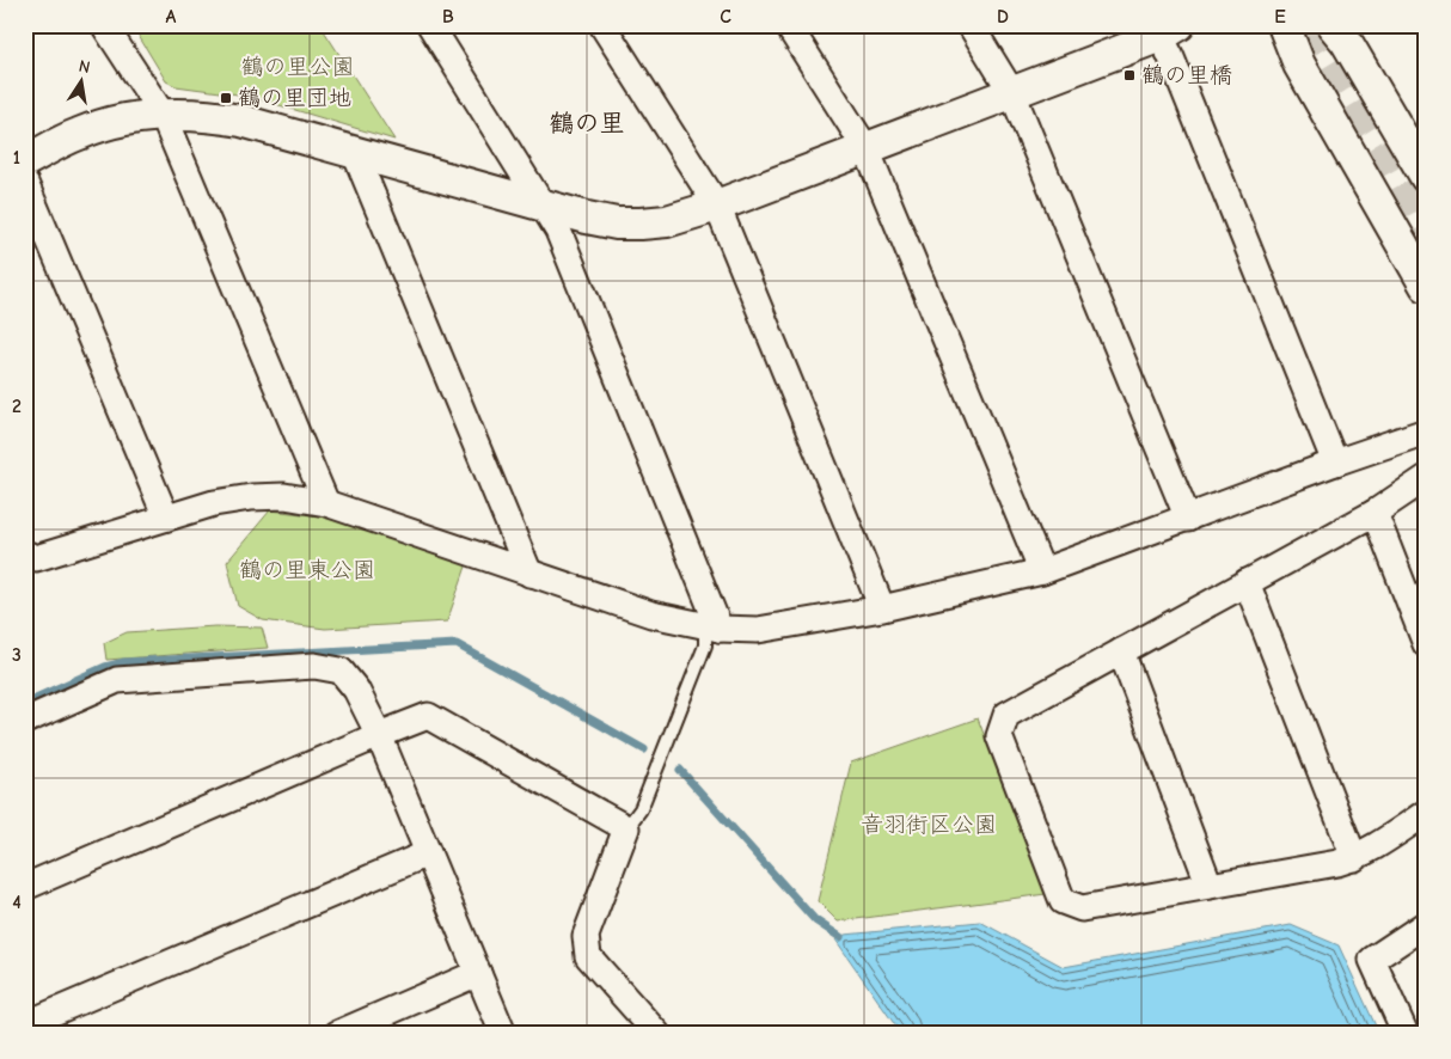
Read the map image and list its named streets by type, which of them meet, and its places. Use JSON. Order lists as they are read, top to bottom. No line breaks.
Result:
{"districts":["鶴の里"],"parks":["鶴の里公園","鶴の里東公園","音羽街区公園"],"places":{"transit":["鶴の里橋","鶴の里団地"]},"north":"top","grid":{"columns":["A","B","C","D","E"],"rows":["1","2","3","4"]}}
